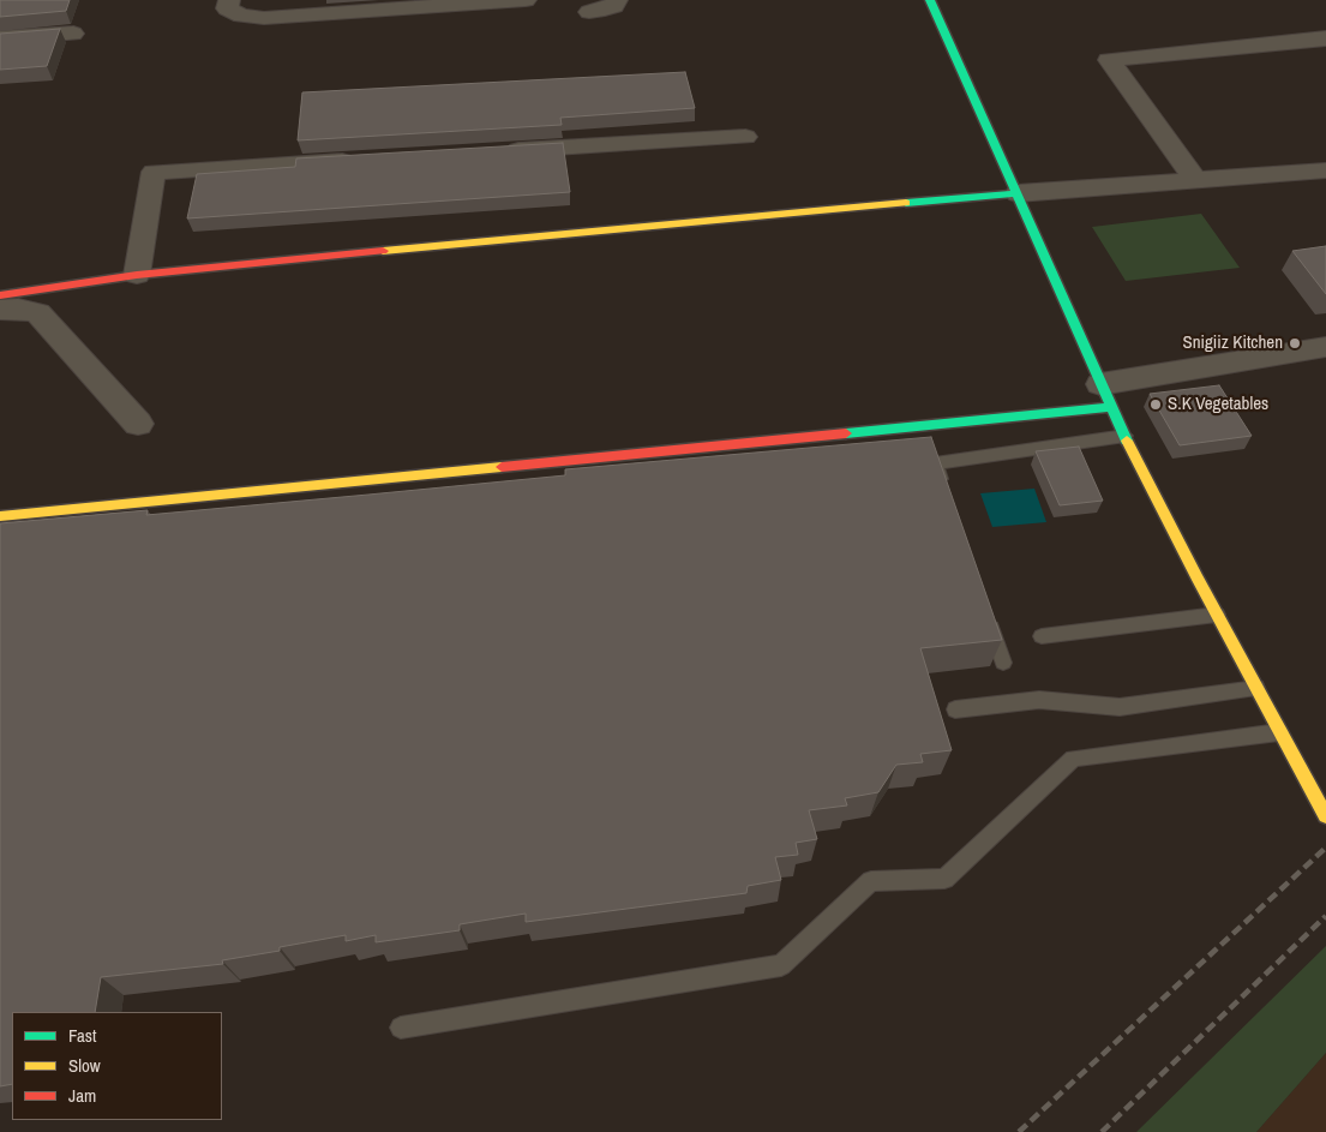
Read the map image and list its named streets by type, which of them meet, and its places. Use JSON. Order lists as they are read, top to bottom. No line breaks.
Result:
{"places":["Snigiiz Kitchen","S.K Vegetables"],"legend":["Fast","Slow","Jam"]}
